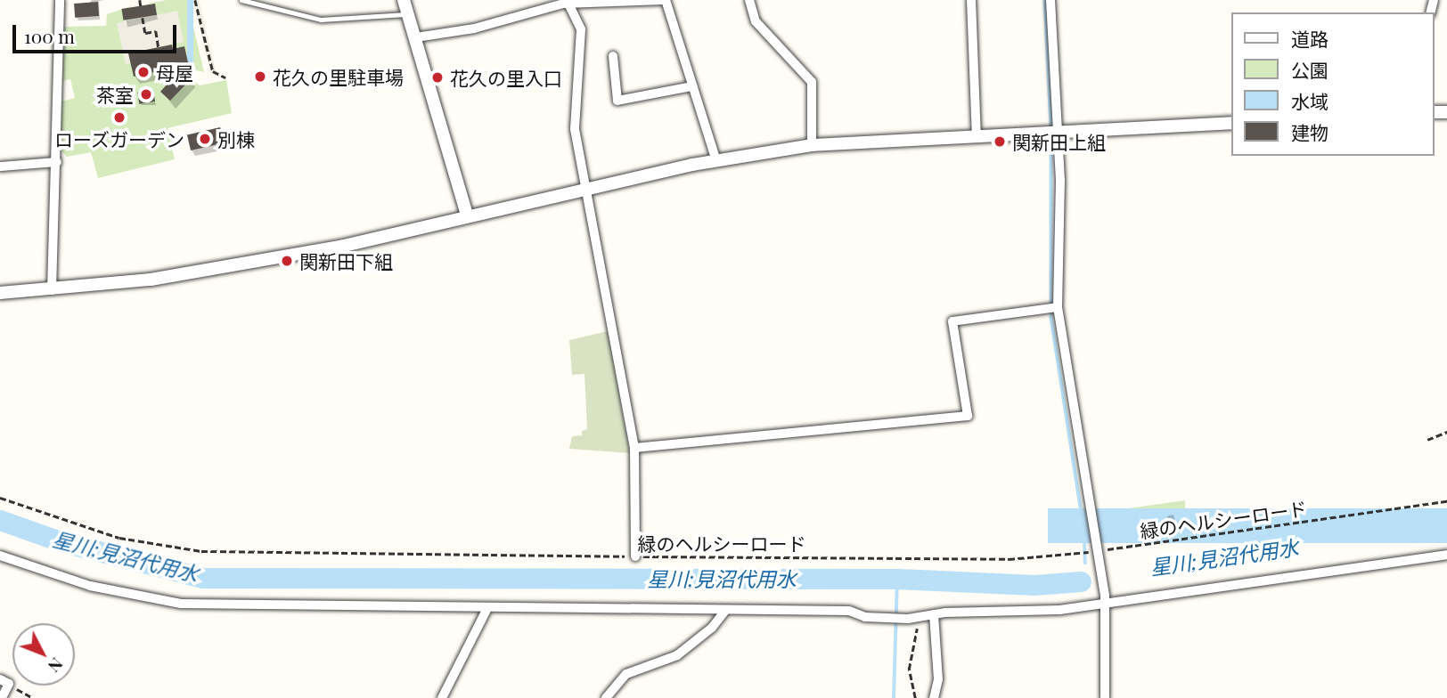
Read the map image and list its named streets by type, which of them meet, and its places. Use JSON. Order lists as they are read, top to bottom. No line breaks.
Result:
{"streets":{"path":["緑のヘルシーロード"]},"water":["星川;見沼代用水"],"places":["母屋","花久の里駐車場","花久の里入口","茶室","ローズガーデン","別棟","関新田上組","関新田下組"],"legend":["道路","公園","水域","建物"],"scale_bar":"100 m","north":"bottom right"}
